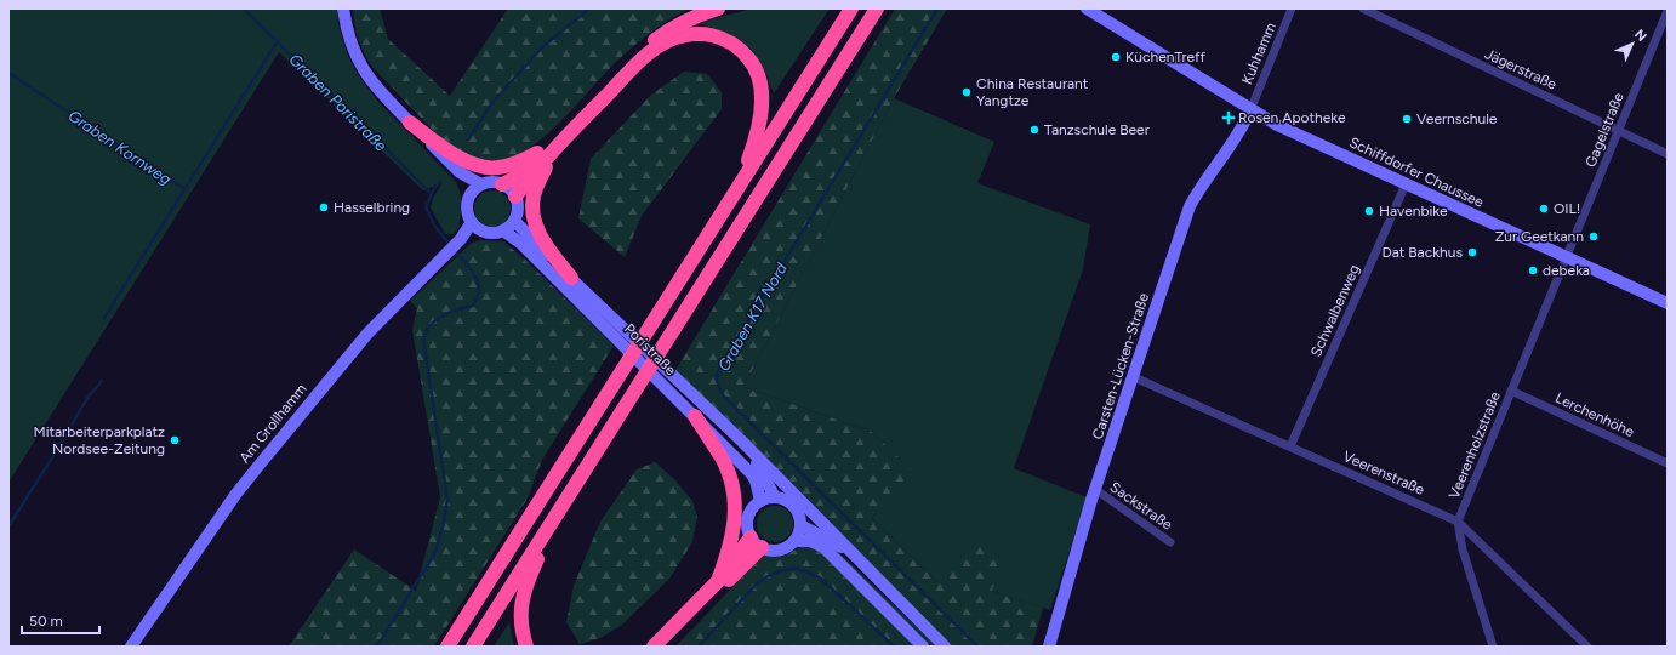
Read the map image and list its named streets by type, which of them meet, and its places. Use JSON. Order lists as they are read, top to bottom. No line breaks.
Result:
{"streets":{"main road":["Schiffdorfer Chaussee","Poristraße","Carsten-Lücken-Straße","Am Grollhamm"],"street":["Kuhhamm","Jägerstraße","Gagelstraße","Schwalbenweg","Lerchenhöhe","Veerenholzstraße","Veerenstraße","Sackstraße"]},"crossings":[["Kuhhamm","Schiffdorfer Chaussee"],["Kuhhamm","Carsten-Lücken-Straße"],["Jägerstraße","Gagelstraße"],["Gagelstraße","Schiffdorfer Chaussee"],["Gagelstraße","Veerenholzstraße"],["Schiffdorfer Chaussee","Schwalbenweg"],["Schiffdorfer Chaussee","Carsten-Lücken-Straße"],["Schiffdorfer Chaussee","Veerenholzstraße"],["Schwalbenweg","Veerenstraße"],["Poristraße","Am Grollhamm"],["Carsten-Lücken-Straße","Veerenstraße"],["Carsten-Lücken-Straße","Sackstraße"],["Lerchenhöhe","Veerenholzstraße"],["Veerenholzstraße","Veerenstraße"]],"water":["Graben Poristraße","Graben Kornweg","Graben K17 Nord"],"places":{"other":["KüchenTreff","China Restaurant Yangtze","Veernschule","Tanzschule Beer","Hasselbring","OIL!","Havenbike","Zur Geetkann","Dat Backhus","debeka","Mitarbeiterparkplatz Nordsee-Zeitung"],"health":["Rosen Apotheke"]},"scale_bar":"50 m","north":"top right"}
